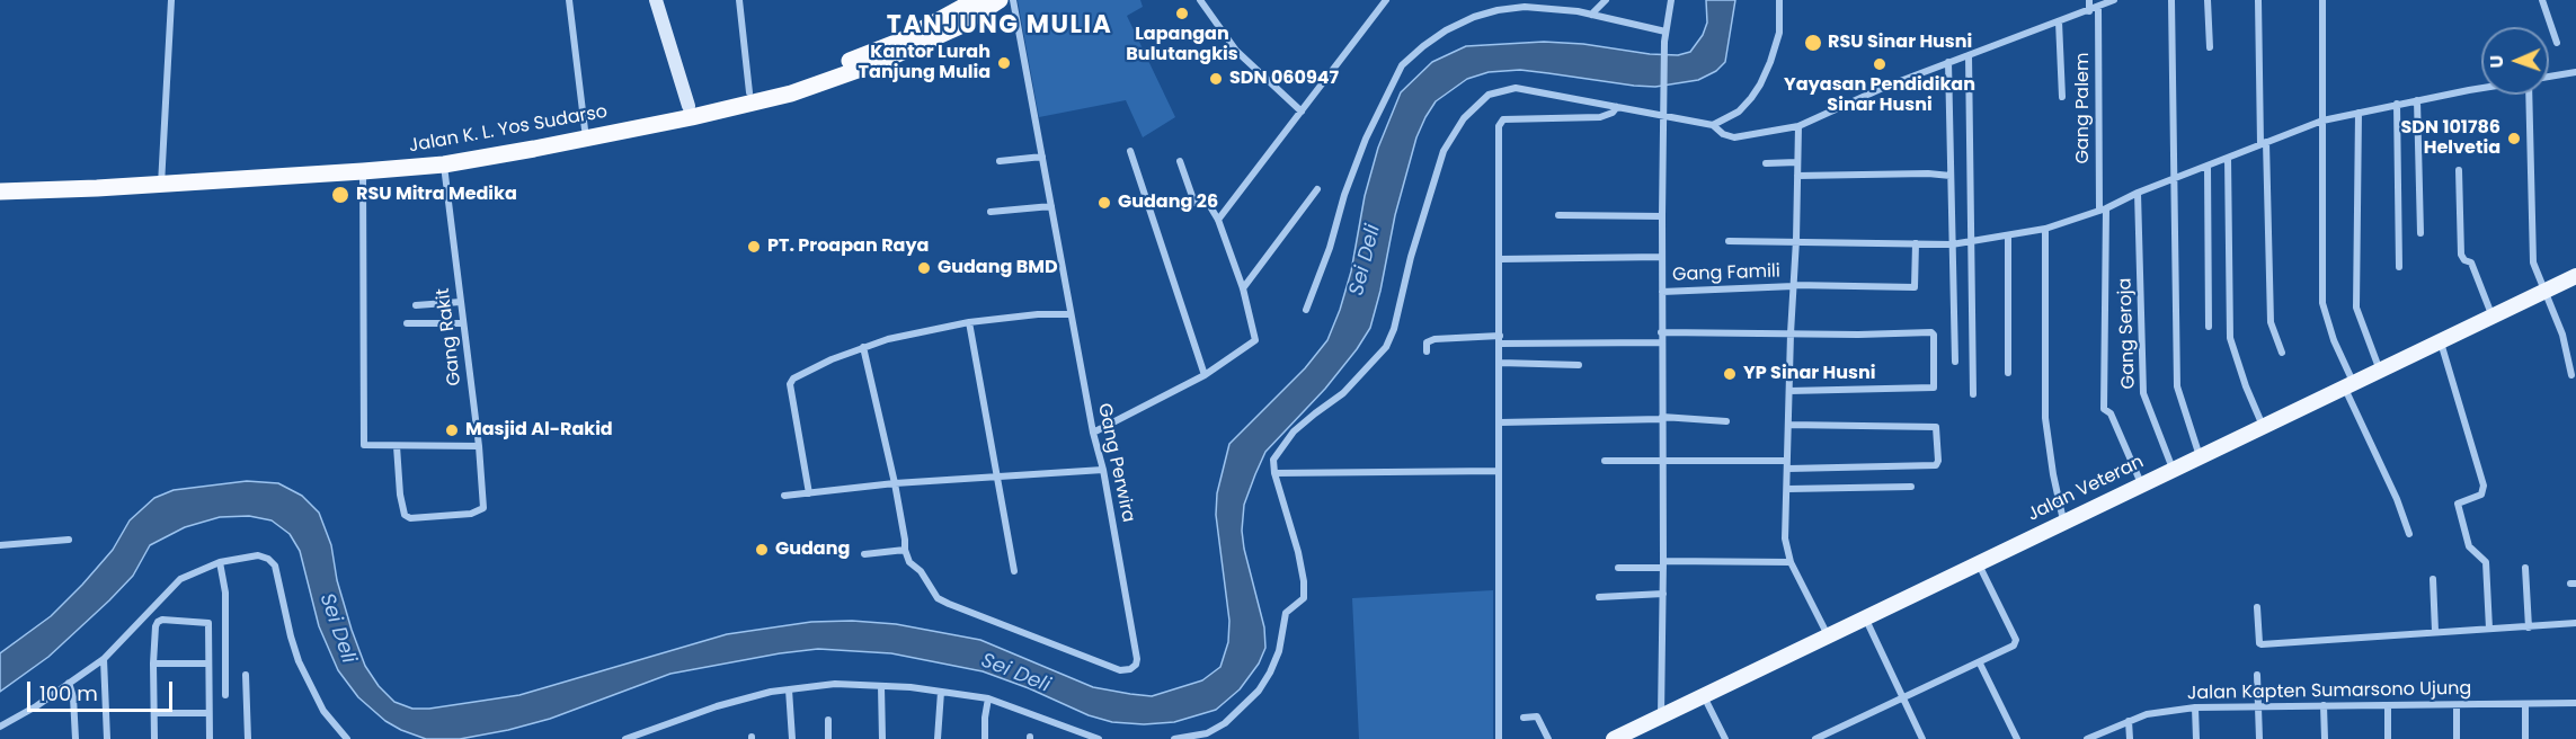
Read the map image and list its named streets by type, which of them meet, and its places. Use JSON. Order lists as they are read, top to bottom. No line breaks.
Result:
{"streets":{"highway":["Jalan K. L. Yos Sudarso"],"main road":["Jalan Veteran"],"street":["Gang Palem","Gang Famili","Gang Seroja","Gang Rakit","Gang Perwira","Jalan Kapten Sumarsono Ujung"]},"crossings":[["Gang Palem","Jalan Veteran"],["Jalan K. L. Yos Sudarso","Gang Rakit"],["Gang Seroja","Jalan Veteran"]],"districts":["TANJUNG MULIA"],"water":["Sei Deli"],"places":["Lapangan Bulutangkis","RSU Sinar Husni","Kantor Lurah Tanjung Mulia","Yayasan Pendidikan Sinar Husni","SDN 060947","SDN 101786 Helvetia","RSU Mitra Medika","Gudang 26","PT. Proapan Raya","Gudang BMD","YP Sinar Husni","Masjid Al-Rakid","Gudang"],"scale_bar":"100 m","north":"left"}
